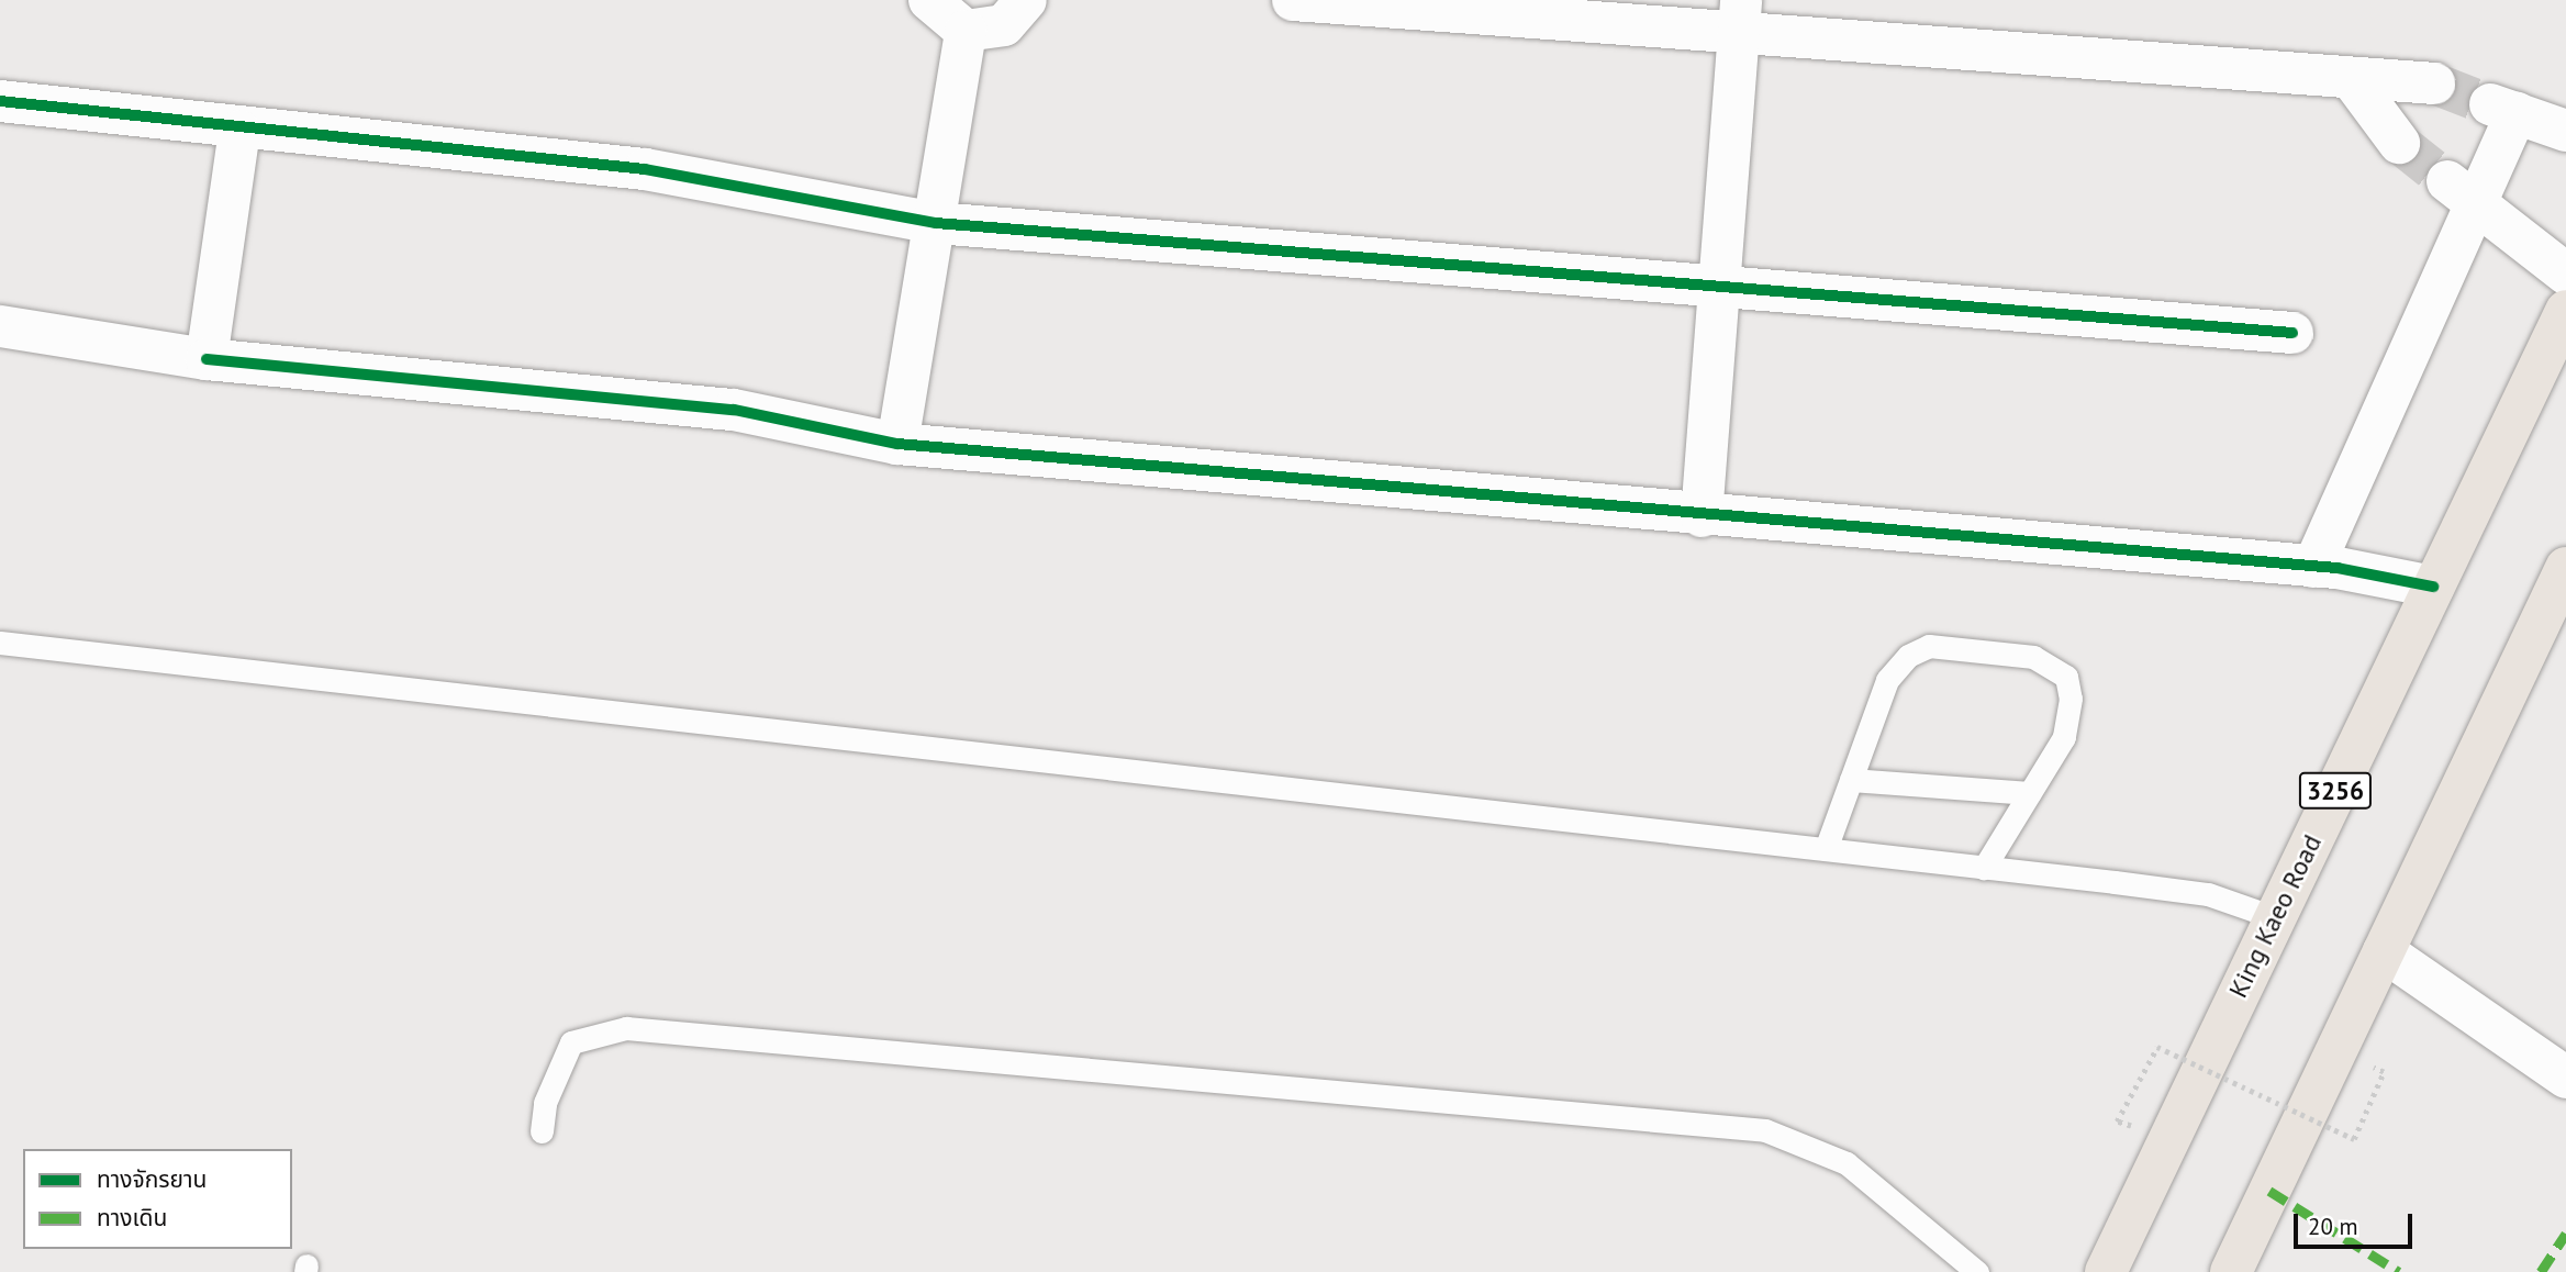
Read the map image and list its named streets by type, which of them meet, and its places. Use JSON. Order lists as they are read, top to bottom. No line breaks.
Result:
{"streets":{"main road":["3256","King Kaeo Road"]},"legend":["ทางจักรยาน","ทางเดิน"],"scale_bar":"20 m"}
